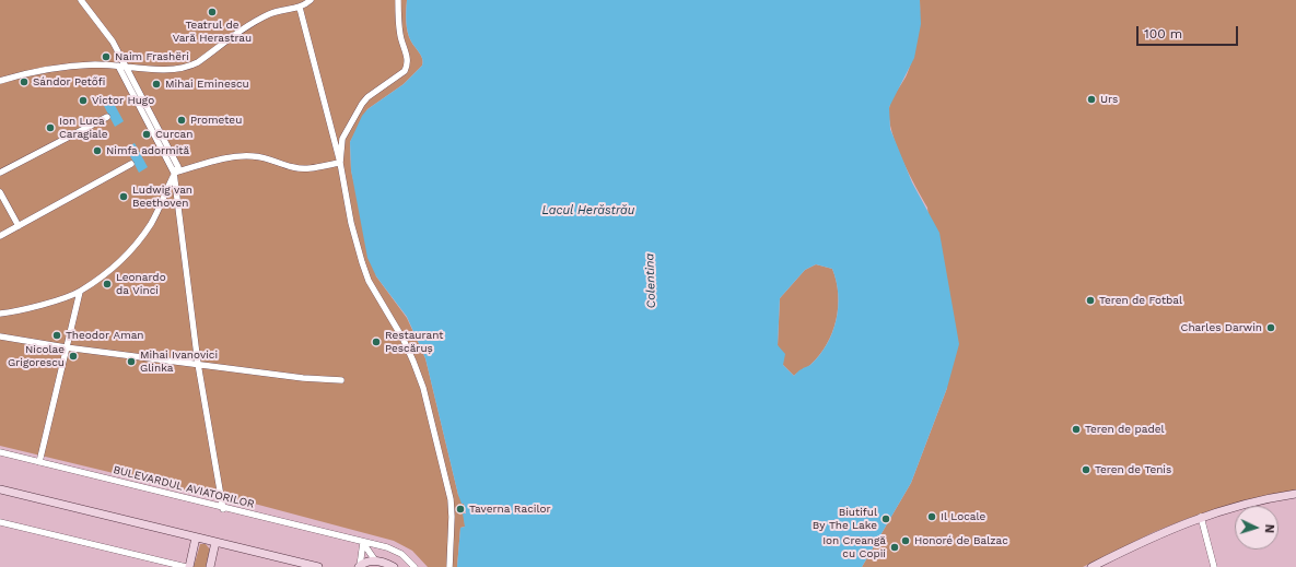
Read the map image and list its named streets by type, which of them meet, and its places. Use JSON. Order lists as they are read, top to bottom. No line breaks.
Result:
{"streets":{"street":["BULEVARDUL AVIATORILOR"]},"water":["Lacul Herăstrău","Colentina"],"places":["Teatrul de Vară Herastrau","Naim Frashëri","Sándor Petőfi","Mihai Eminescu","Urs","Victor Hugo","Prometeu","Ion Luca Caragiale","Curcan","Nimfa adormită","Ludwig van Beethoven","Leonardo da Vinci","Teren de Fotbal","Charles Darwin","Theodor Aman","Restaurant Pescăruș","Nicolae Grigorescu","Mihai Ivanovici Glinka","Teren de padel","Teren de Tenis","Taverna Racilor","Il Locale","Biutiful By The Lake","Honoré de Balzac","Ion Creangă cu Copii"],"scale_bar":"100 m","north":"right"}
